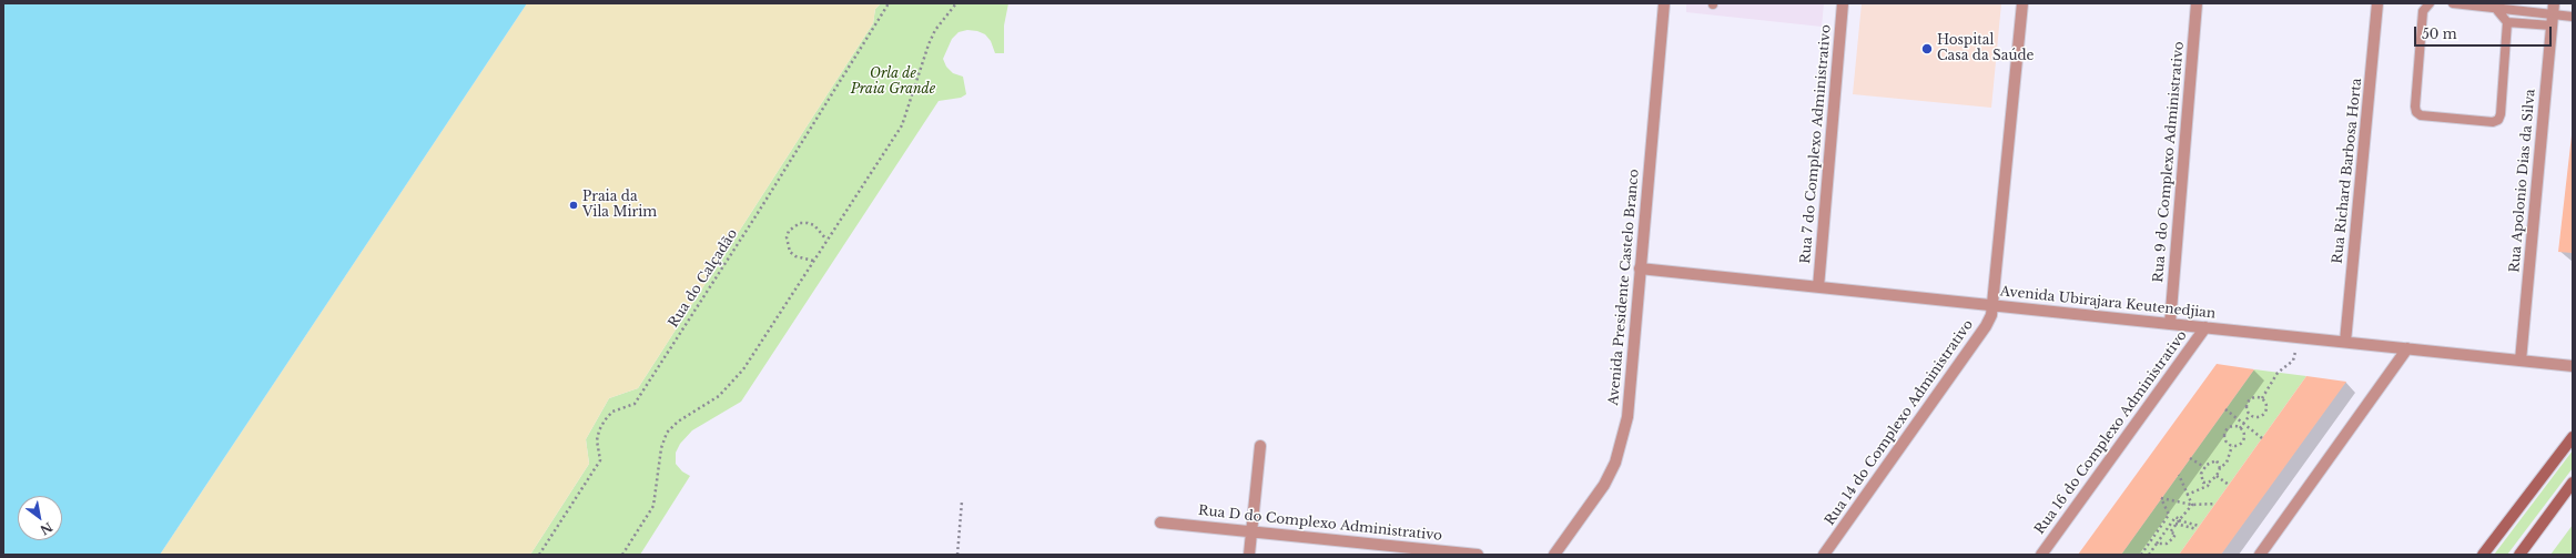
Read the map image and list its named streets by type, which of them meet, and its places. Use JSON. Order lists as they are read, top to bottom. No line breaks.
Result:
{"streets":{"street":["Rua 7 do Complexo Administrativo","Rua 9 do Complexo Administrativo","Rua Richard Barbosa Horta","Rua Apolonio Dias da Silva","Avenida Presidente Castelo Branco","Avenida Ubirajara Keutenedjian","Rua 14 do Complexo Administrativo","Rua 16 do Complexo Administrativo","Rua D do Complexo Administrativo"],"path":["Rua do Calçadão"]},"crossings":[["Rua 7 do Complexo Administrativo","Avenida Ubirajara Keutenedjian"],["Rua 9 do Complexo Administrativo","Avenida Ubirajara Keutenedjian"],["Rua Richard Barbosa Horta","Avenida Ubirajara Keutenedjian"],["Rua Apolonio Dias da Silva","Avenida Ubirajara Keutenedjian"],["Avenida Presidente Castelo Branco","Avenida Ubirajara Keutenedjian"],["Avenida Ubirajara Keutenedjian","Rua 14 do Complexo Administrativo"],["Avenida Ubirajara Keutenedjian","Rua 16 do Complexo Administrativo"]],"parks":["Orla de Praia Grande"],"places":["Hospital Casa da Saúde","Praia da Vila Mirim"],"scale_bar":"50 m","north":"bottom right"}
